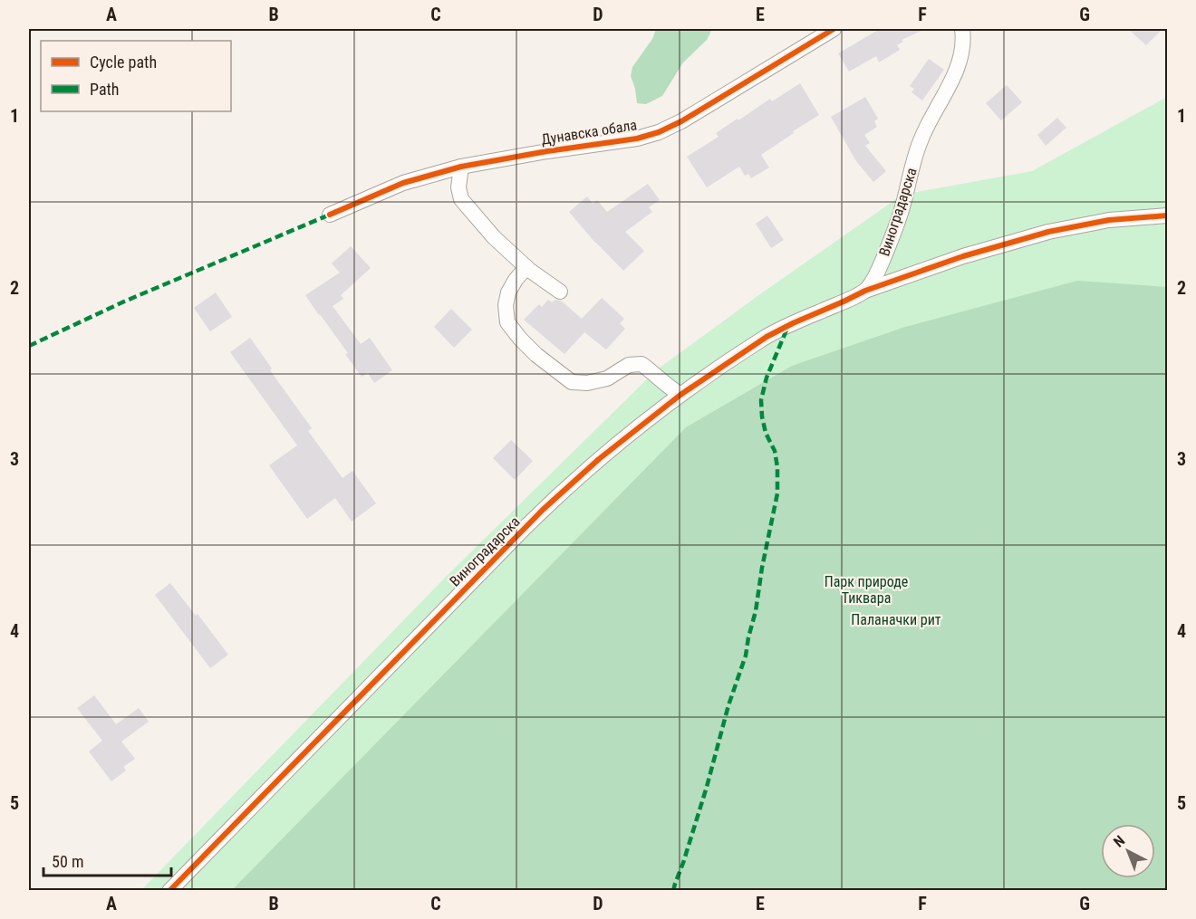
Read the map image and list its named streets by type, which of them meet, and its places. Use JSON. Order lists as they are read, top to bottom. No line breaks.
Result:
{"streets":{"street":["Дунавска обала","Виноградарска"]},"parks":["Парк природе Тиквара","Паланачки рит"],"legend":["Cycle path","Path"],"scale_bar":"50 m","north":"top left","grid":{"columns":["A","B","C","D","E","F","G"],"rows":["1","2","3","4","5"]}}
